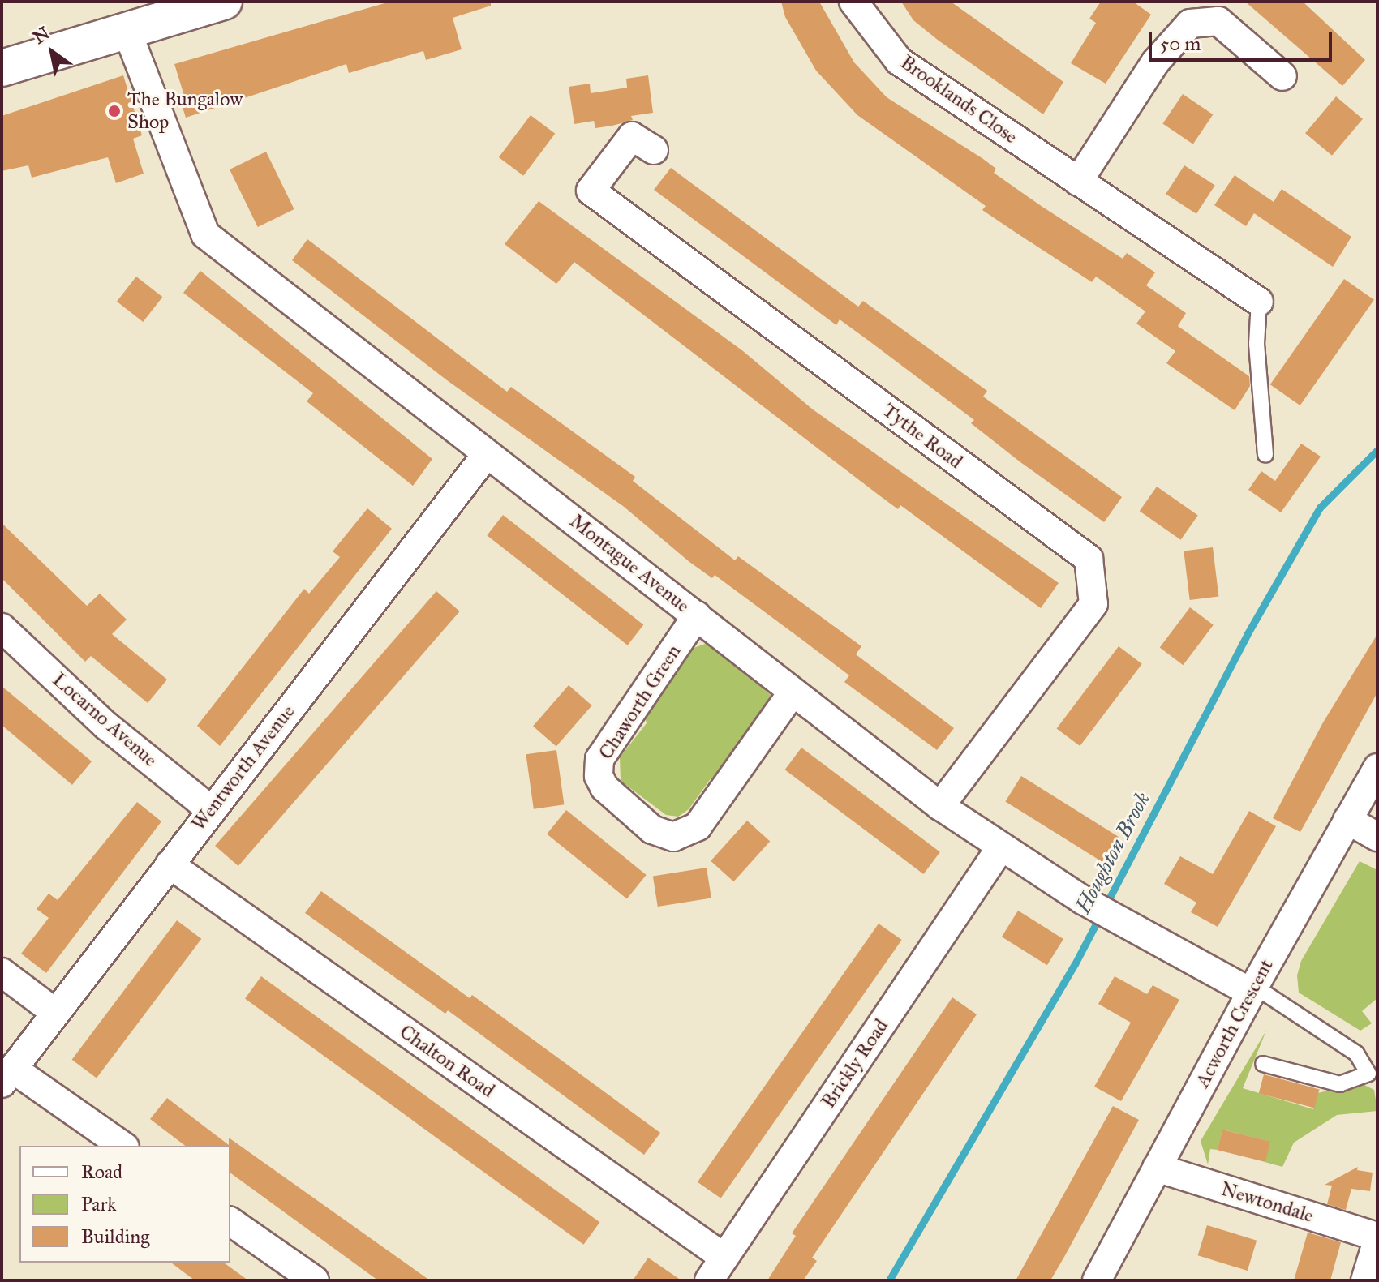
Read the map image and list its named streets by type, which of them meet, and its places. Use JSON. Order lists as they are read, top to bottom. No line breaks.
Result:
{"streets":{"street":["Brooklands Close","Tythe Road","Montague Avenue","Chaworth Green","Locarno Avenue","Wentworth Avenue","Acworth Crescent","Chalton Road","Brickly Road","Newtondale"]},"crossings":[["Tythe Road","Montague Avenue"],["Montague Avenue","Chaworth Green"],["Montague Avenue","Wentworth Avenue"],["Montague Avenue","Acworth Crescent"],["Montague Avenue","Brickly Road"],["Locarno Avenue","Wentworth Avenue"],["Wentworth Avenue","Chalton Road"],["Acworth Crescent","Newtondale"],["Chalton Road","Brickly Road"]],"water":["Houghton Brook"],"places":["The Bungalow Shop"],"legend":["Road","Park","Building"],"scale_bar":"50 m","north":"top left"}
